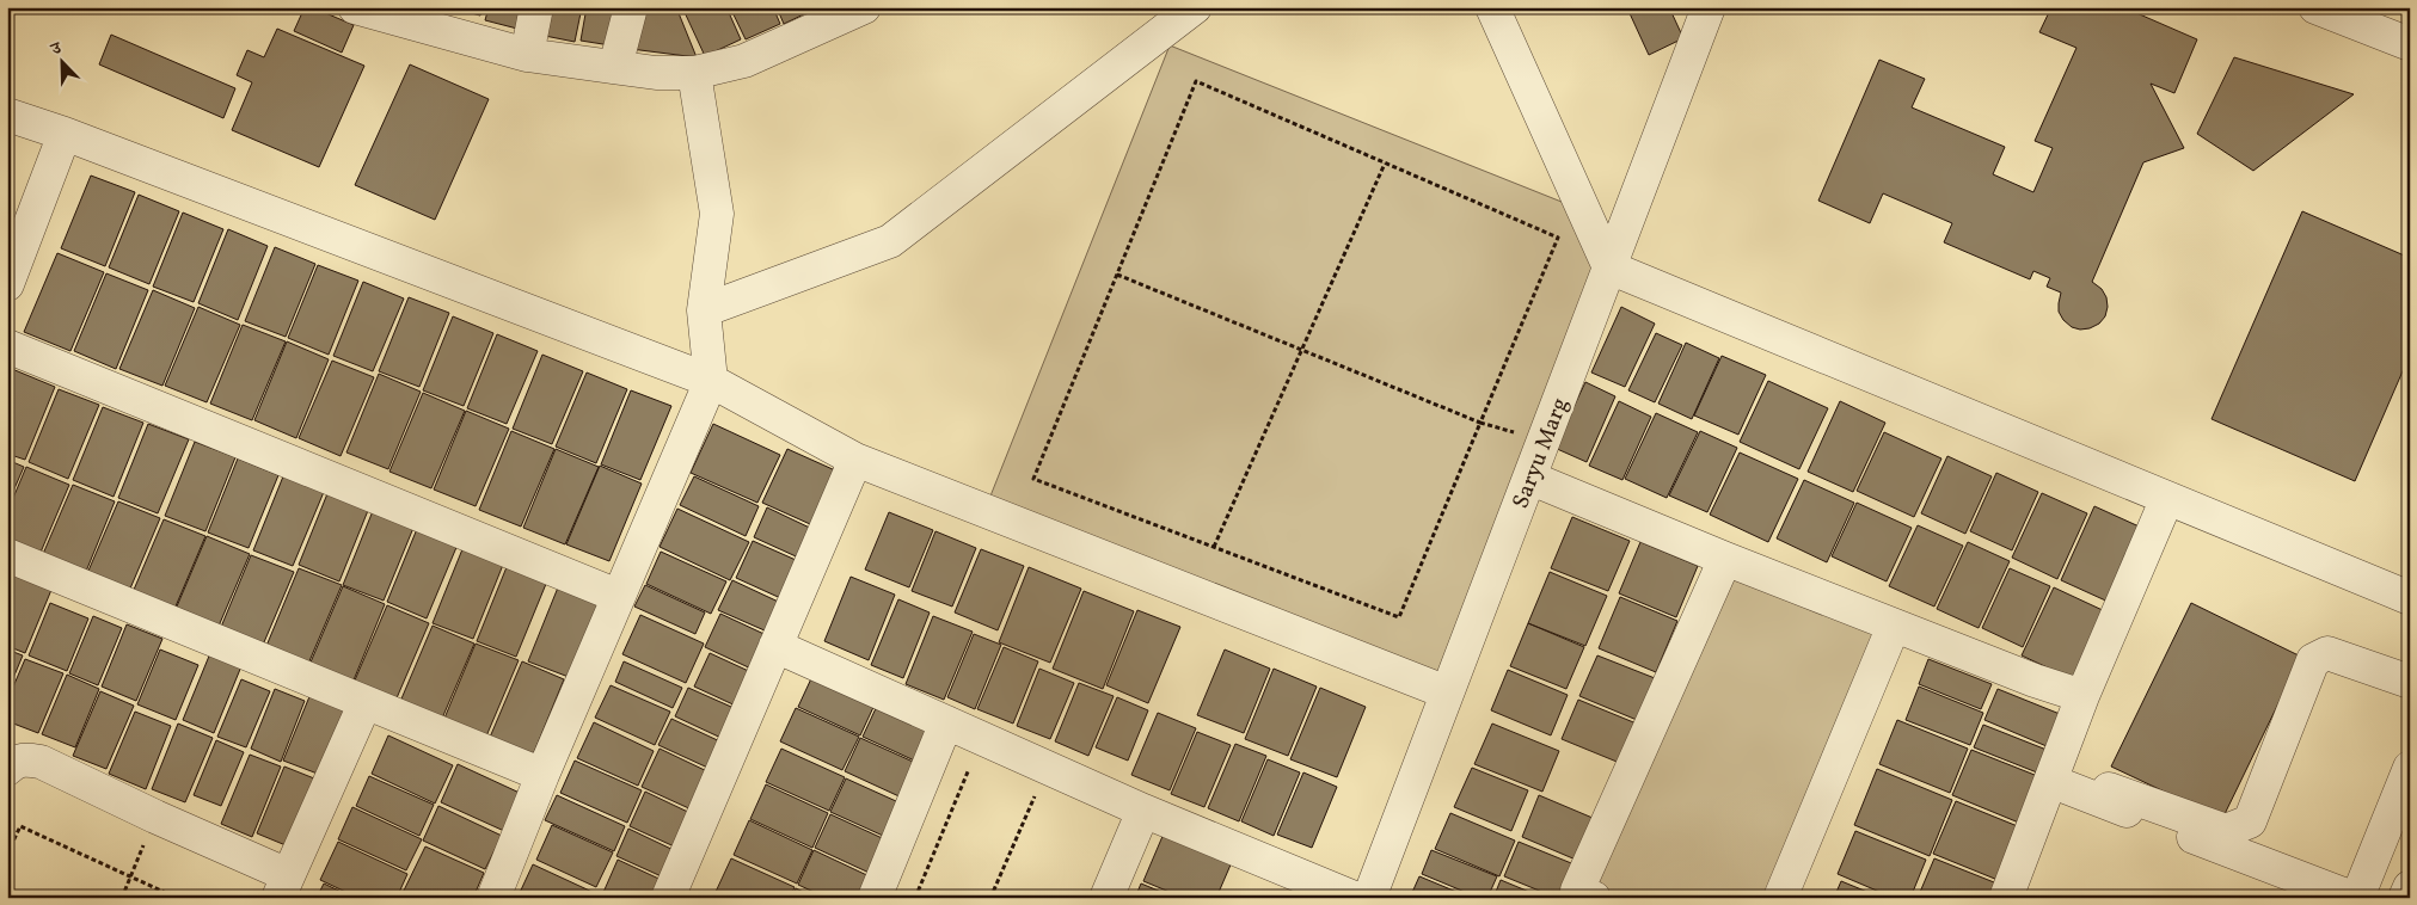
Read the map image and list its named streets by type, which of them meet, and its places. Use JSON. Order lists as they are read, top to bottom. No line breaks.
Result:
{"streets":{"street":["Saryu Marg"]},"north":"top left"}
